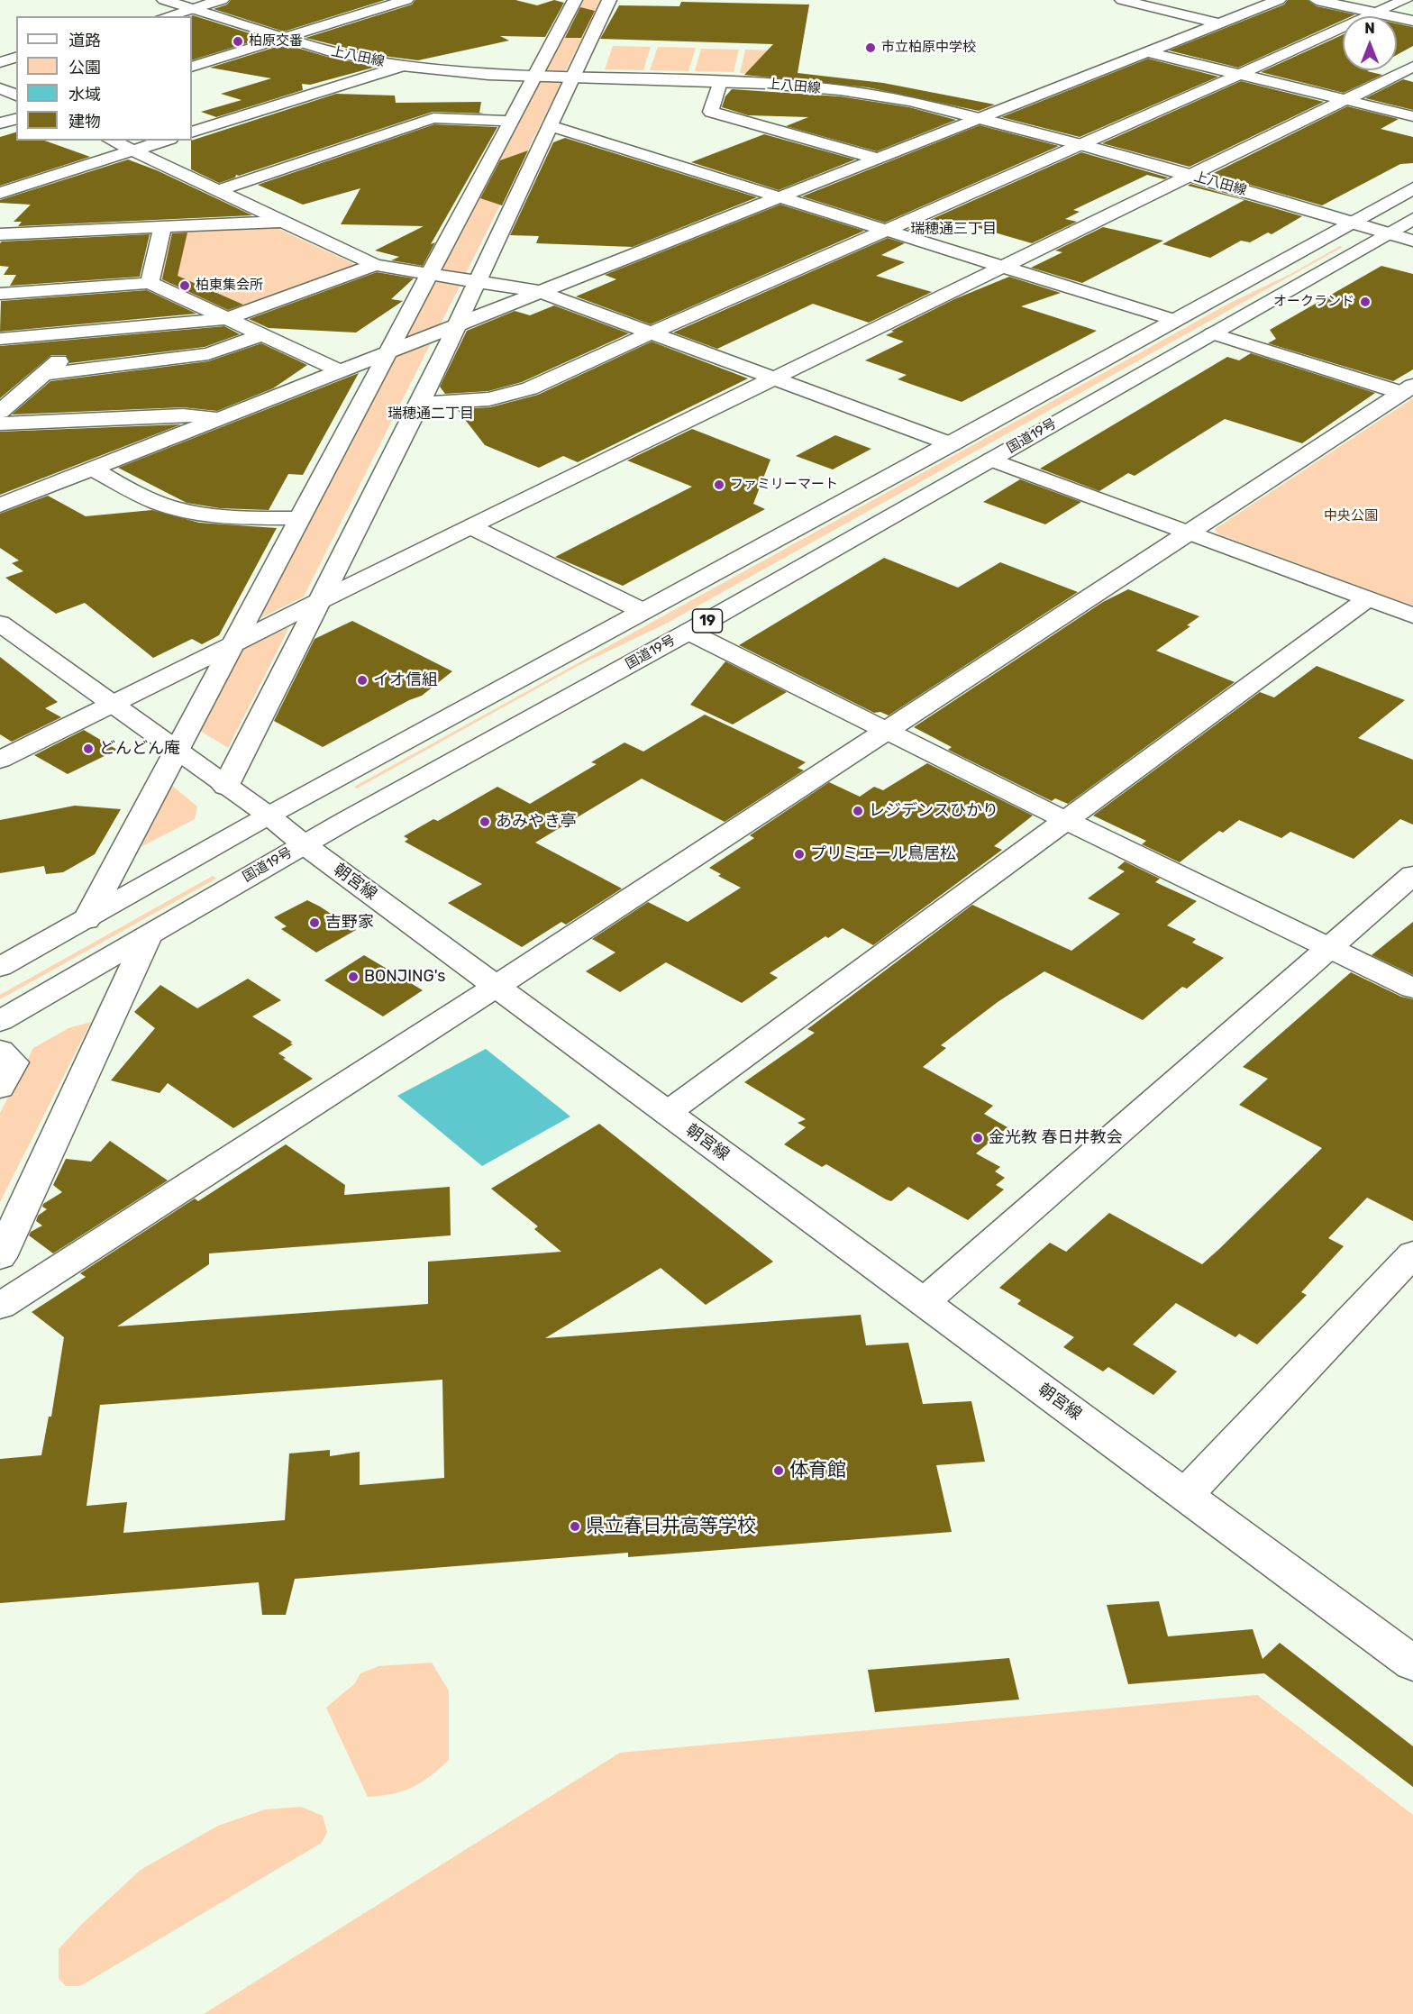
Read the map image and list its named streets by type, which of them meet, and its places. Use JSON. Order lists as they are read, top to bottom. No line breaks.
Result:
{"streets":{"main road":["上八田線","国道19号","19","朝宮線"]},"crossings":[["上八田線","国道19号"],["国道19号","朝宮線"]],"districts":["瑞穂通三丁目","瑞穂通二丁目"],"parks":["中央公園"],"places":["柏原交番","市立柏原中学校","柏東集会所","オークランド","ファミリーマート","イオ信組","どんどん庵","レジデンスひかり","あみやき亭","プリミエール鳥居松","吉野家","BONJING's","金光教 春日井教会","体育館","県立春日井高等学校"],"legend":["道路","公園","水域","建物"],"north":"top"}
